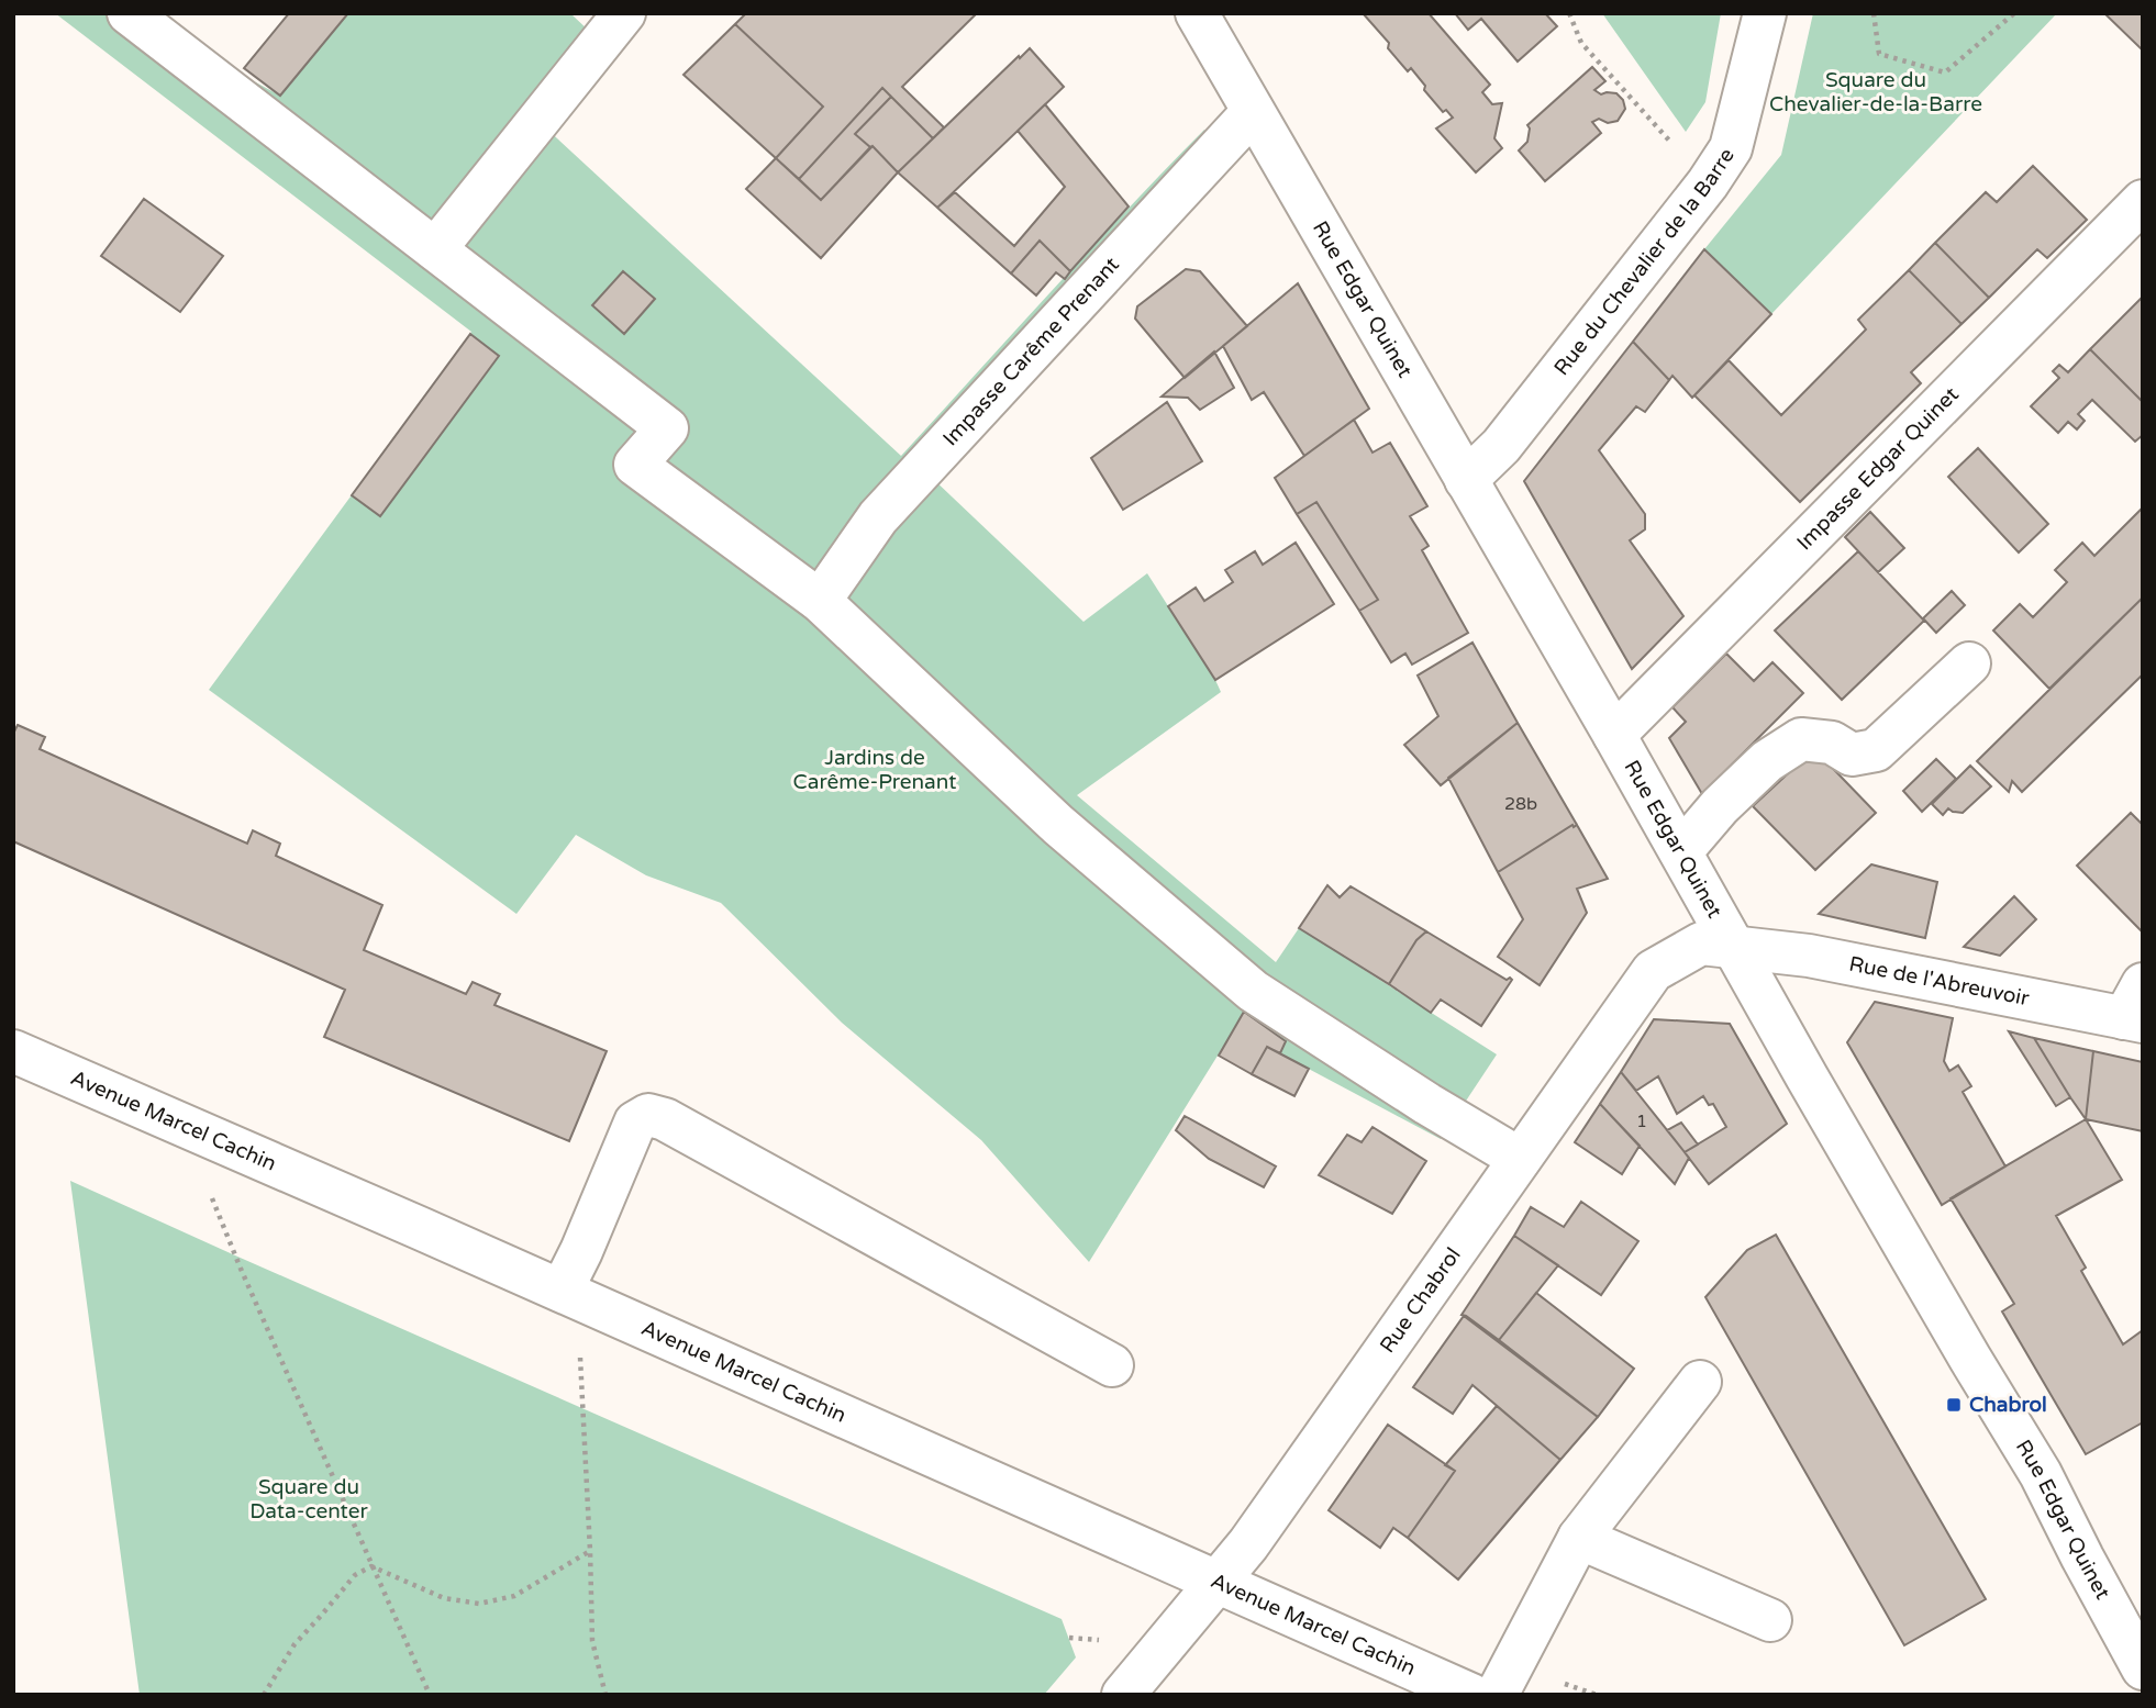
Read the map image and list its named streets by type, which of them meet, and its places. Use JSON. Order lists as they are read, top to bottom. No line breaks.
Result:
{"streets":{"street":["Rue du Chevalier de la Barre","Rue Edgar Quinet","Impasse Carême Prenant","Impasse Edgar Quinet","Rue de l'Abreuvoir","Avenue Marcel Cachin","Rue Chabrol"]},"crossings":[["Rue du Chevalier de la Barre","Rue Edgar Quinet"],["Rue Edgar Quinet","Impasse Carême Prenant"],["Rue Edgar Quinet","Impasse Edgar Quinet"],["Rue Edgar Quinet","Rue de l'Abreuvoir"],["Rue Edgar Quinet","Rue Chabrol"],["Rue de l'Abreuvoir","Rue Chabrol"],["Avenue Marcel Cachin","Rue Chabrol"]],"parks":["Square du Chevalier-de-la-Barre","Jardins de Carême-Prenant","Square du Data-center"],"places":{"transit":["Chabrol"]},"house_numbers":["28b","1"]}
